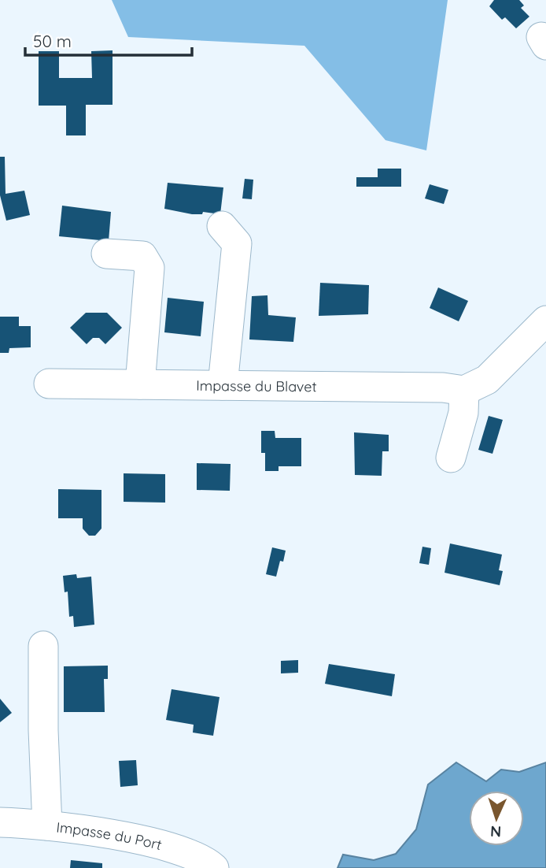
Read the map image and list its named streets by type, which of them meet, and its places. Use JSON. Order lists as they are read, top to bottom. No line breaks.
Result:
{"streets":{"street":["Impasse du Blavet","Impasse du Port"]},"scale_bar":"50 m","north":"bottom"}
